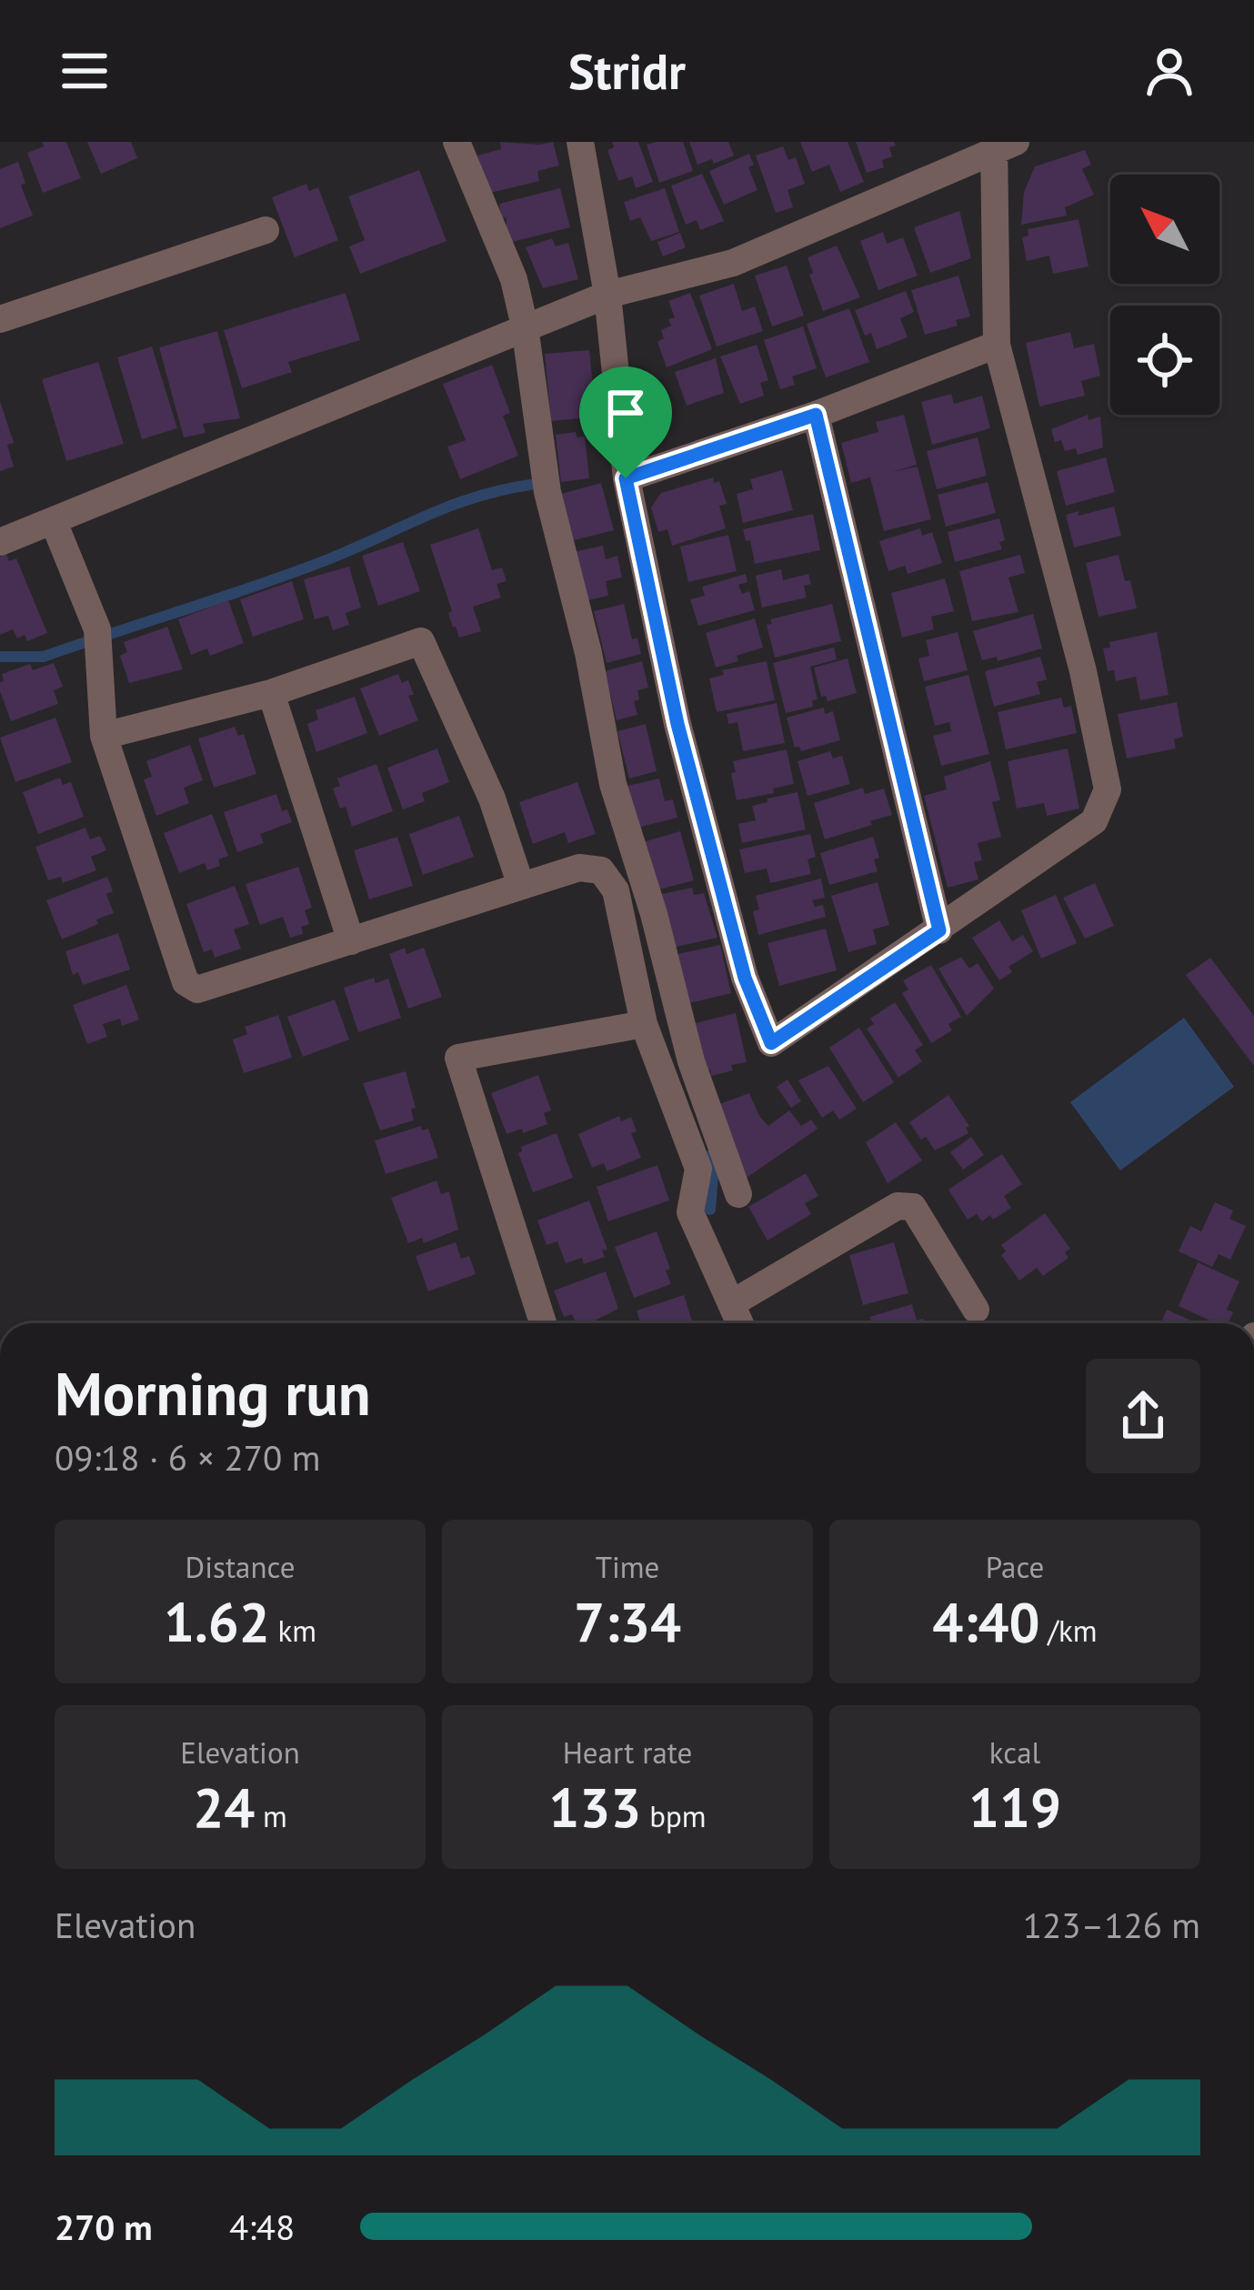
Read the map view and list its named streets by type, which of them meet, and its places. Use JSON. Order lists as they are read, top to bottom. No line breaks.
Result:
{"north":"top left","page":{"header":"Stridr","heading":["Morning run","09:18 · 6 × 270 m"],"stats":[["Distance","1.62 km"],["Time","7:34"],["Pace","4:40 /km"],["Elevation","24 m"],["Heart rate","133 bpm"],["kcal","119"]],"chart":["Elevation","123–126 m"],"list":[{"name":"270 m","note":"4:48"}]}}
